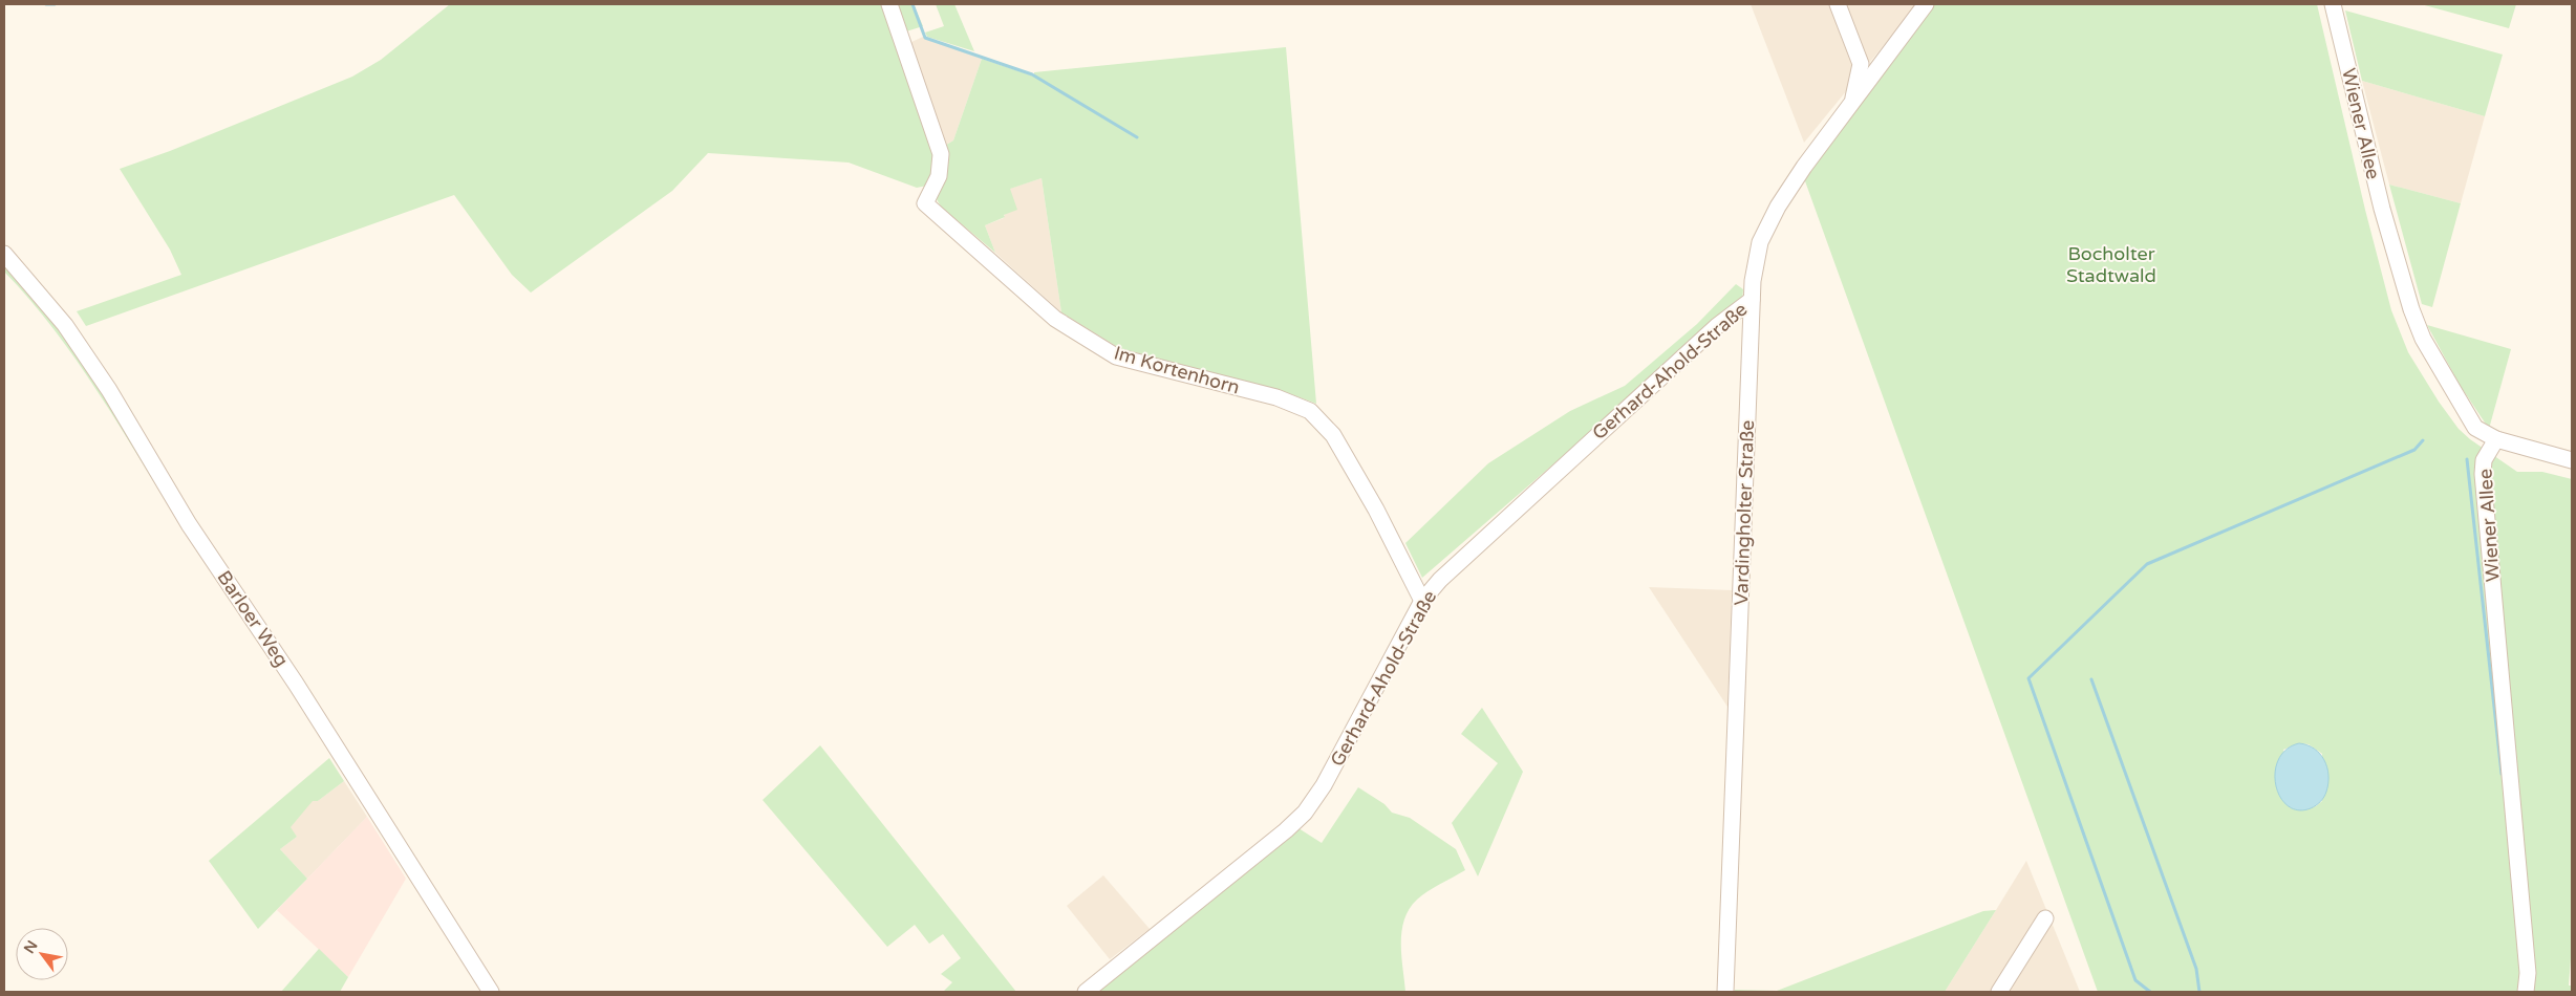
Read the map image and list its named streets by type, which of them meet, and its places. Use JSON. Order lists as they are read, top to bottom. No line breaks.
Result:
{"streets":{"street":["Wiener Allee","Im Kortenhorn","Gerhard-Ahold-Straße","Vardingholter Straße","Barloer Weg"]},"crossings":[["Im Kortenhorn","Gerhard-Ahold-Straße"],["Gerhard-Ahold-Straße","Vardingholter Straße"]],"parks":["Bocholter Stadtwald"],"north":"top left"}
